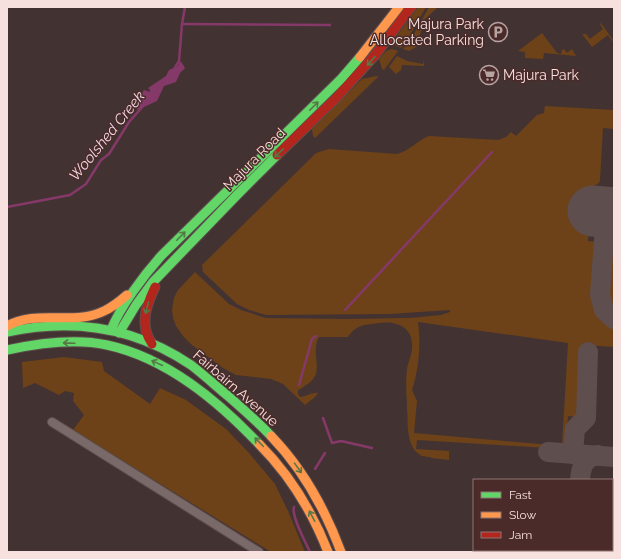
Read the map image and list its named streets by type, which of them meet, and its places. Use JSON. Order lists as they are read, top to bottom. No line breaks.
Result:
{"streets":{"main road":["Majura Road","Fairbairn Avenue"]},"crossings":[["Majura Road","Fairbairn Avenue"]],"water":["Woolshed Creek"],"places":{"parking":["Majura Park Allocated Parking"],"supermarket":["Majura Park"]},"legend":["Fast","Slow","Jam"]}
